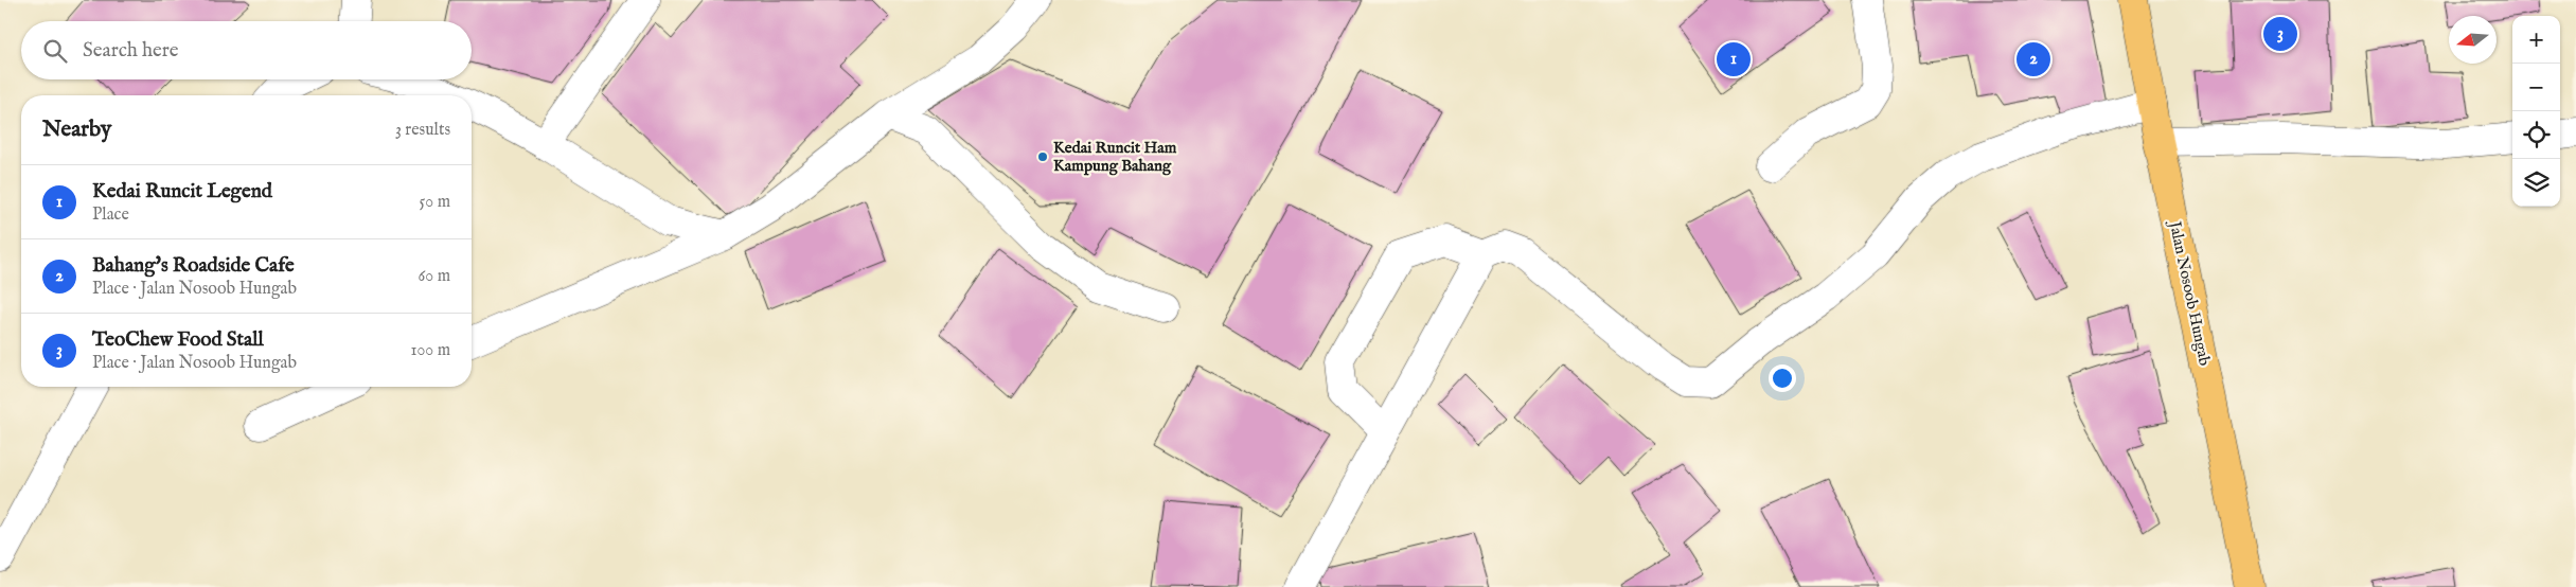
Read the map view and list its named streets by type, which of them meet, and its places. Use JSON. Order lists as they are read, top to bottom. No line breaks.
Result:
{"streets":{"main road":["Jalan Nosoob Hungab"]},"places":["Kedai Runcit Ham Kampung Bahang"],"north":"left","page":{"pins":["3","1","2"],"map_buttons":["+","−"],"search":"Search here","heading":["Nearby","3 results"],"list":[{"mark":"1","name":"Kedai Runcit Legend","note":"Place","value":"50 m"},{"mark":"2","name":"Bahang's Roadside Cafe","note":"Place · Jalan Nosoob Hungab","value":"60 m"},{"mark":"3","name":"TeoChew Food Stall","note":"Place · Jalan Nosoob Hungab","value":"100 m"}]}}
